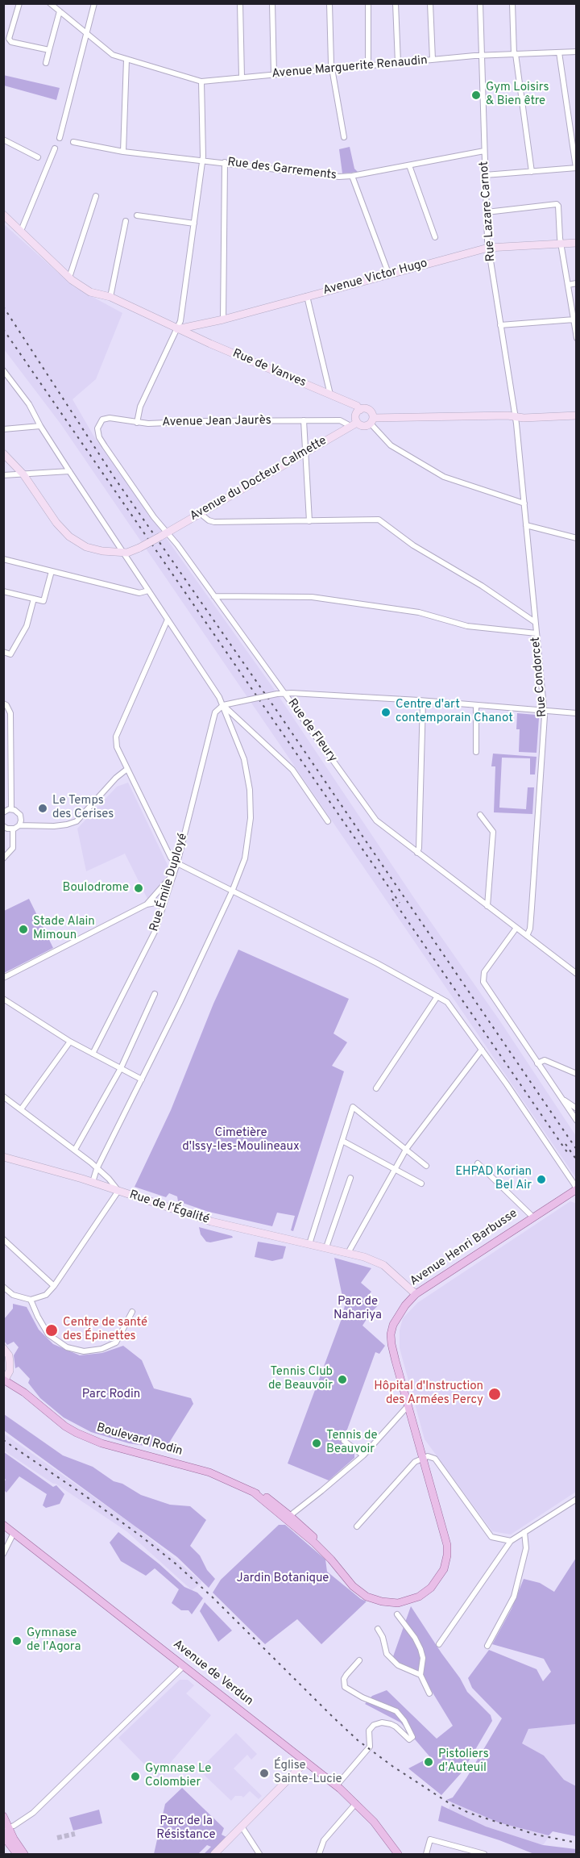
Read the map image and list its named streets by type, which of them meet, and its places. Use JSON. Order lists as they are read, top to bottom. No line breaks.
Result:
{"streets":{"main road":["Avenue Victor Hugo","Rue de Vanves","Avenue du Docteur Calmette","Rue de l'Égalité","Avenue Henri Barbusse","Boulevard Rodin","Avenue de Verdun"],"street":["Avenue Marguerite Renaudin","Rue des Garrements","Rue Lazare Carnot","Avenue Jean Jaurès","Rue Condorcet","Rue de Fleury","Rue Émile Duployé"]},"crossings":[["Avenue Marguerite Renaudin","Rue Lazare Carnot"],["Rue des Garrements","Rue Lazare Carnot"],["Rue Lazare Carnot","Avenue Victor Hugo"],["Rue Lazare Carnot","Rue Condorcet"],["Avenue Victor Hugo","Rue de Vanves"],["Rue de Vanves","Avenue Jean Jaurès"],["Rue de Vanves","Avenue du Docteur Calmette"],["Avenue Jean Jaurès","Avenue du Docteur Calmette"],["Avenue Jean Jaurès","Rue de Fleury"],["Avenue du Docteur Calmette","Rue de Fleury"],["Rue Condorcet","Rue de Fleury"],["Rue de l'Égalité","Avenue Henri Barbusse"],["Avenue Henri Barbusse","Boulevard Rodin"]],"parks":["Cimetière d'Issy-les-Moulineaux","Parc de Nahariya","Parc Rodin","Jardin Botanique","Parc de la Résistance"],"places":["Gym Loisirs & Bien être","Centre d'art contemporain Chanot","Le Temps des Cerises","Boulodrome","Stade Alain Mimoun","EHPAD Korian Bel Air","Centre de santé des Épinettes","Tennis Club de Beauvoir","Hôpital d'Instruction des Armées Percy","Tennis de Beauvoir","Gymnase de l'Agora","Pistoliers d'Auteuil","Église Sainte-Lucie","Gymnase Le Colombier"]}
